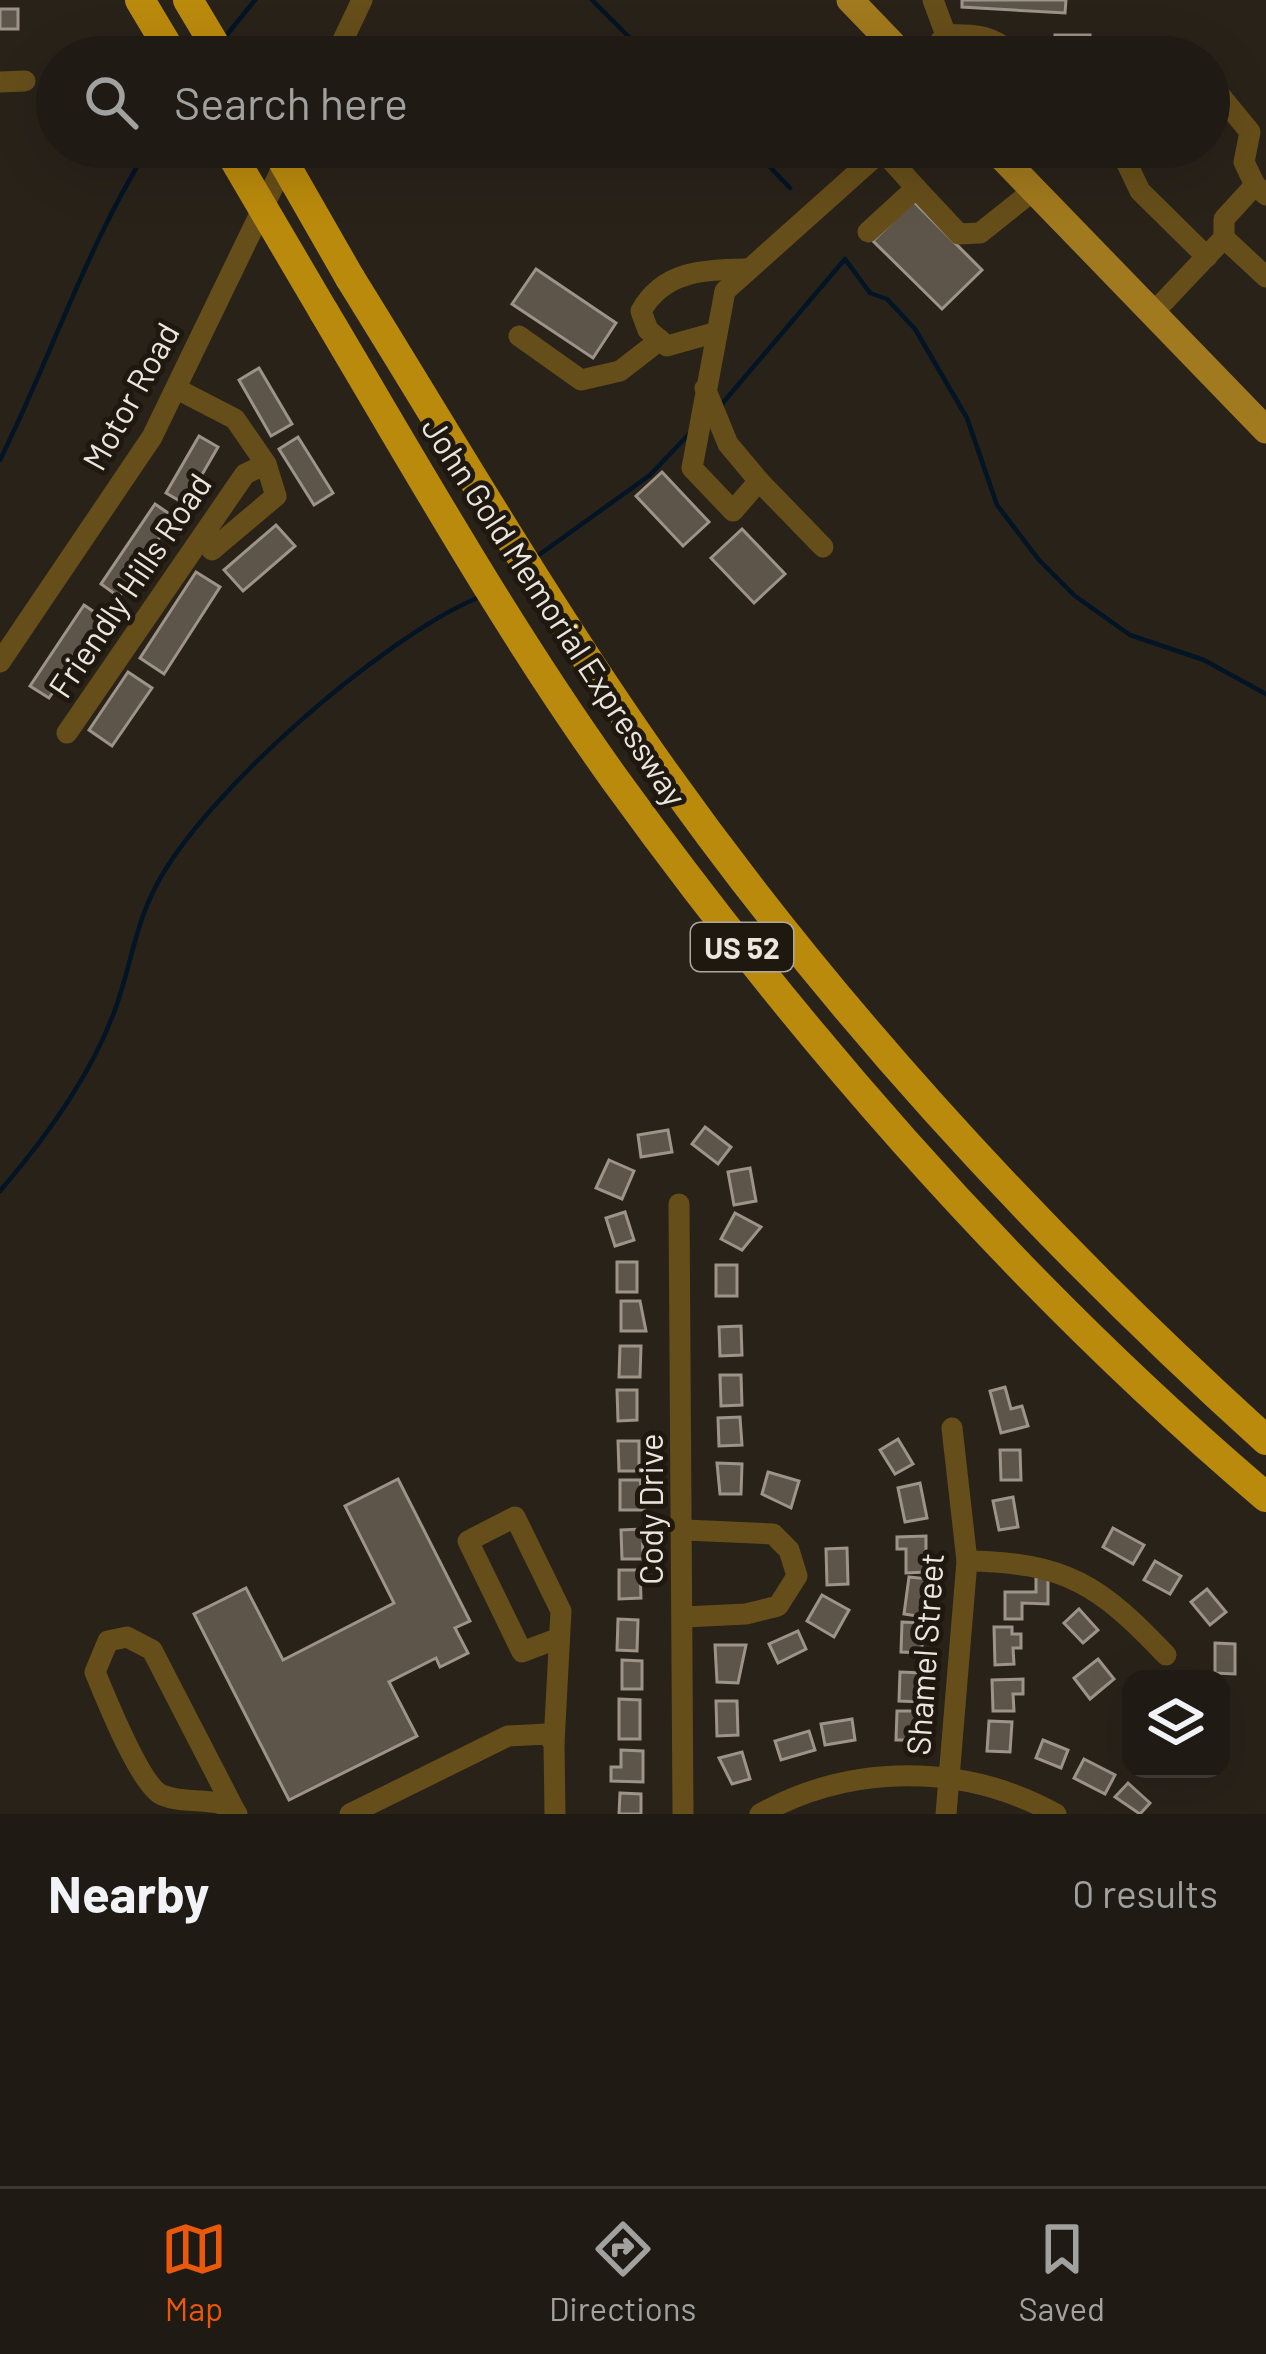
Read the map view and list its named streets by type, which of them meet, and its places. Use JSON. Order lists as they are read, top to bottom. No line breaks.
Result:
{"streets":{"highway":["John Gold Memorial Expressway","US 52"],"street":["Motor Road","Friendly Hills Road","Cody Drive","Shamel Street"]},"page":{"search":"Search here","heading":["Nearby","0 results"],"nav":["Map","Directions","Saved"]}}
